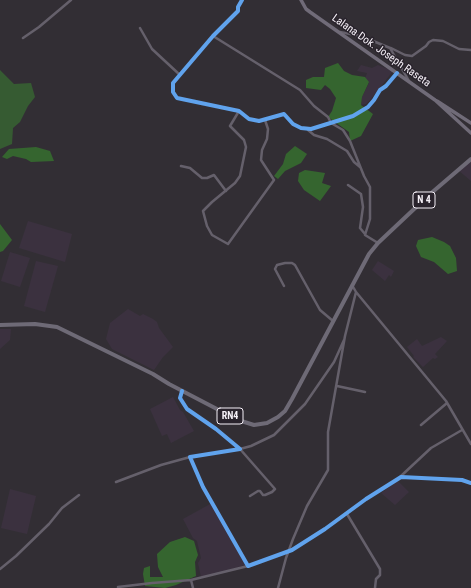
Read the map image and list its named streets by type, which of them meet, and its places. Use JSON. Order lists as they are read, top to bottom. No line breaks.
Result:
{"streets":{"main road":["Lalana Dok. Joseph Raseta","N 4","RN4"]},"crossings":[["N 4","RN4"]]}
